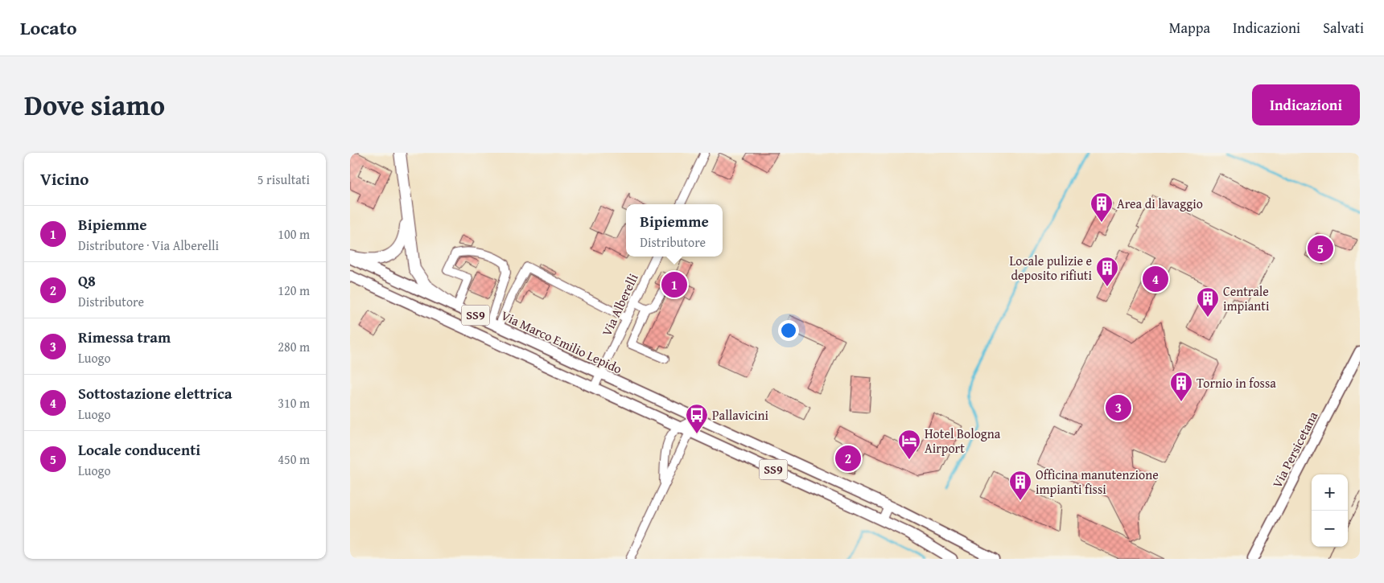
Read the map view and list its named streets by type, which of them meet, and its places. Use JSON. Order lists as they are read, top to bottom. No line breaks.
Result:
{"streets":{"main road":["SS9","Via Marco Emilio Lepido","Via Persicetana"],"street":["Via Alberelli"]},"crossings":[["Via Alberelli","SS9"],["Via Alberelli","Via Marco Emilio Lepido"]],"places":{"building":["Area di lavaggio","Locale pulizie e deposito rifiuti","Centrale impianti","Tornio in fossa","Officina manutenzione impianti fissi"],"bus stop":["Pallavicini"],"hotel":["Hotel Bologna Airport"]},"page":{"header":"Locato","nav":["Mappa","Indicazioni","Salvati"],"title":"Dove siamo","buttons":"Indicazioni","heading":["Vicino","5 risultati"],"popup":["Bipiemme","Distributore"],"list":[{"mark":"1","name":"Bipiemme","note":"Distributore · Via Alberelli","value":"100 m"},{"mark":"2","name":"Q8","note":"Distributore","value":"120 m"},{"mark":"3","name":"Rimessa tram","note":"Luogo","value":"280 m"},{"mark":"4","name":"Sottostazione elettrica","note":"Luogo","value":"310 m"},{"mark":"5","name":"Locale conducenti","note":"Luogo","value":"450 m"}],"pins":["5","4","1","3","2"],"map_buttons":["+","−"]}}
